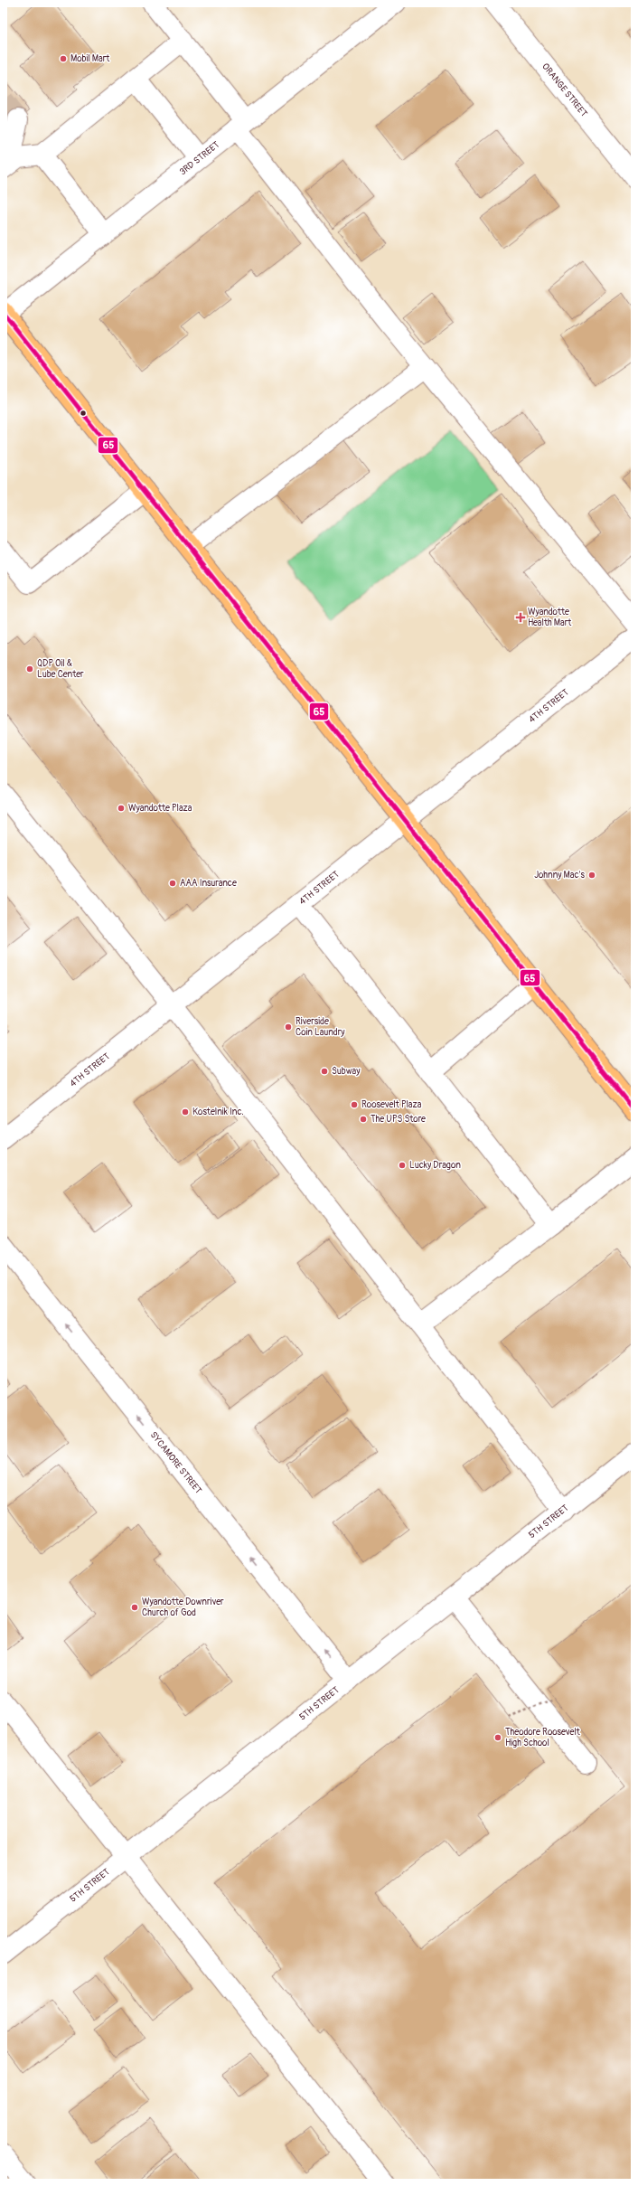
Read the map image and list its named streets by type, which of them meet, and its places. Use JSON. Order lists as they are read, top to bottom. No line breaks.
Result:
{"streets":{"street":["ORANGE STREET","3RD STREET","4TH STREET","SYCAMORE STREET","5TH STREET"]},"crossings":[["SYCAMORE STREET","5TH STREET"]],"one_way":["SYCAMORE STREET"],"places":{"other":["Mobil Mart","QDP Oil & Lube Center","Wyandotte Plaza","Johnny Mac's","AAA Insurance","Riverside Coin Laundry","Subway","Roosevelt Plaza","Kostelnik Inc.","The UPS Store","Lucky Dragon","Wyandotte Downriver Church of God","Theodore Roosevelt High School"],"health":["Wyandotte Health Mart"]},"lines":["transit line 65"]}
